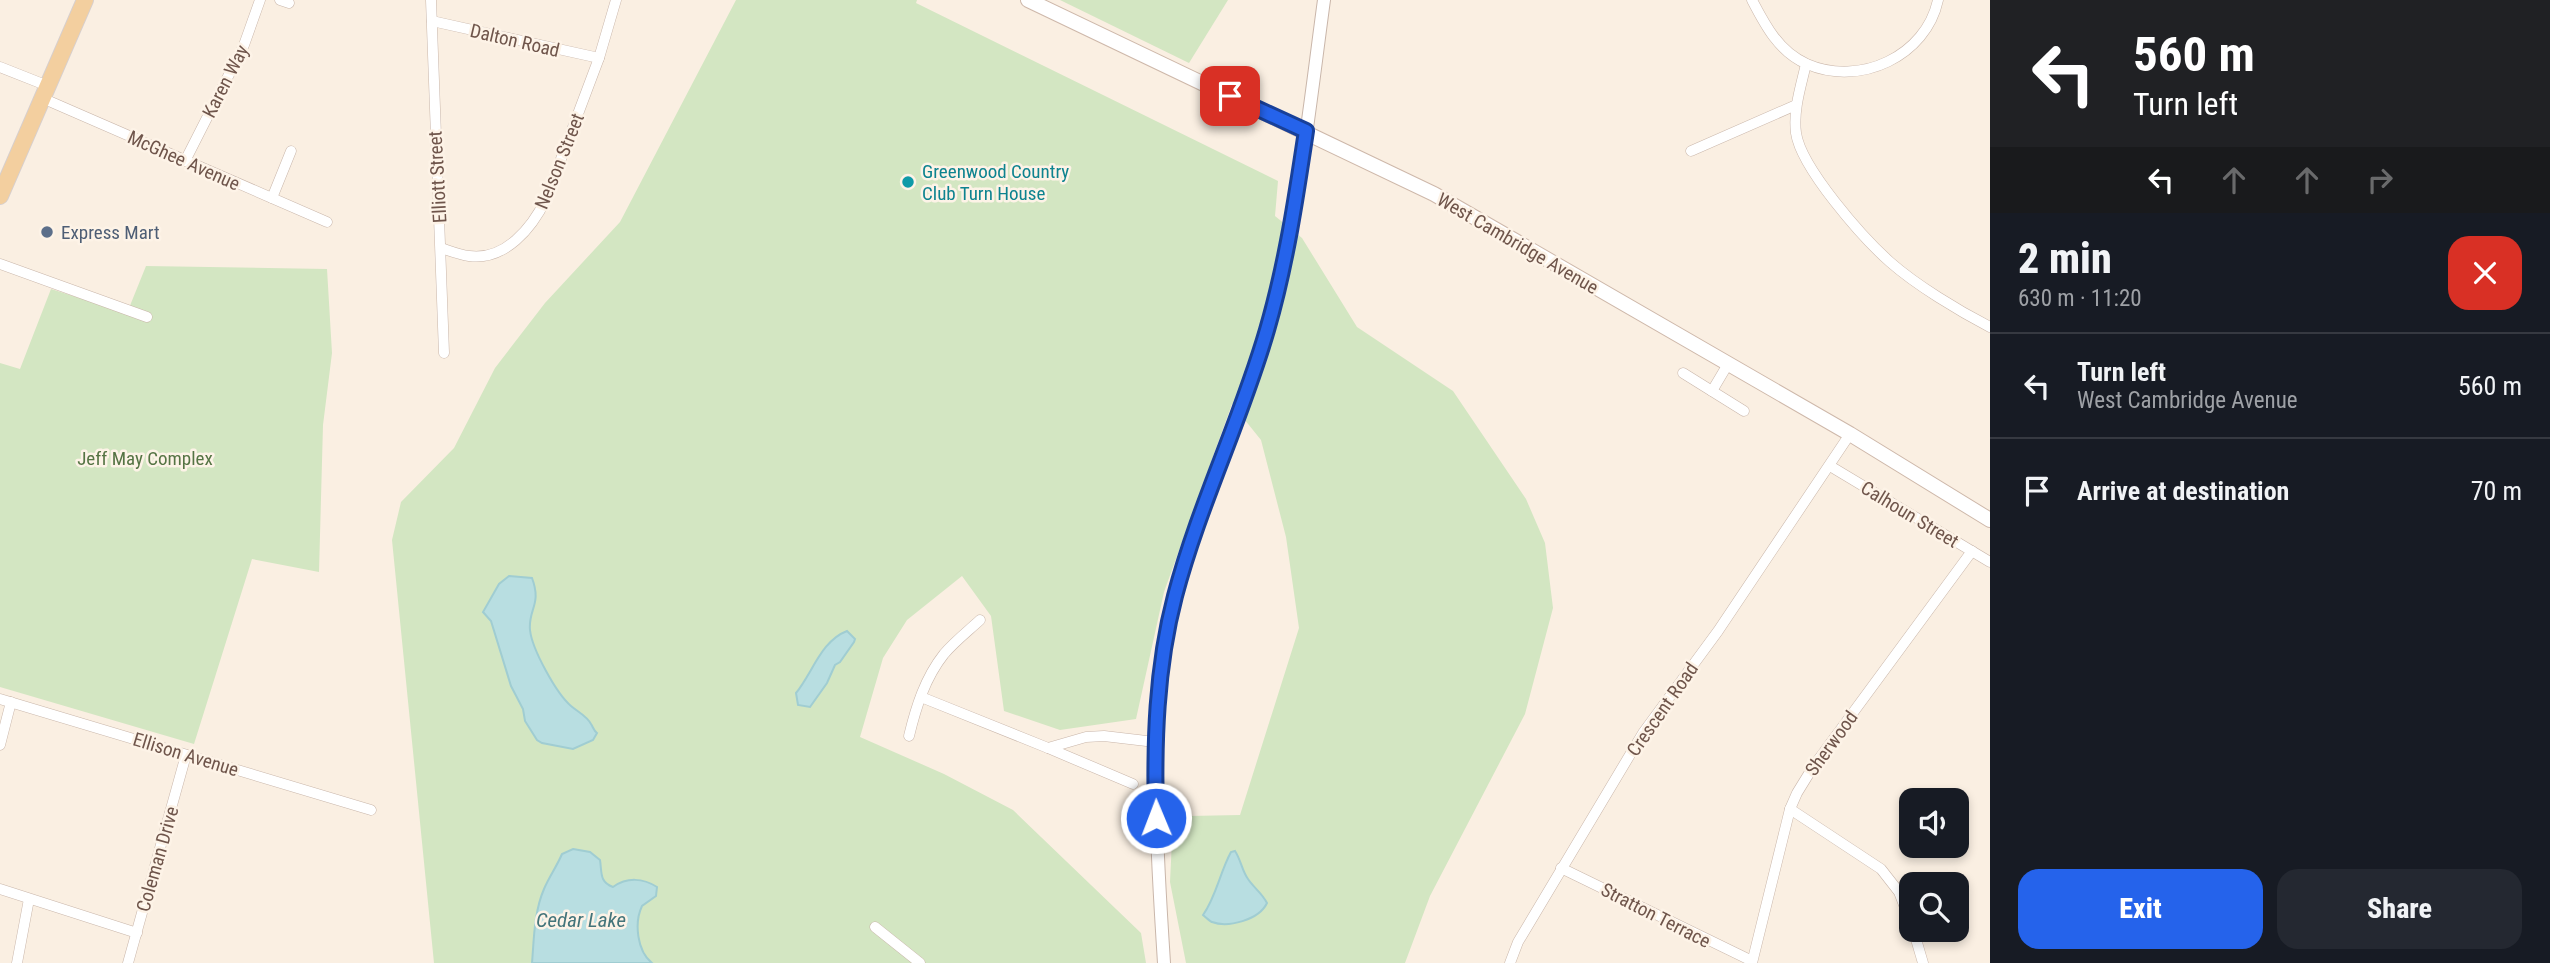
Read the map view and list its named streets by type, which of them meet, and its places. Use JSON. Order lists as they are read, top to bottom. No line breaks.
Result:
{"streets":{"main road":["West Cambridge Avenue"],"street":["Dalton Road","Karen Way","McGhee Avenue","Nelson Street","Elliott Street","Calhoun Street","Crescent Road","Sherwood","Ellison Avenue","Coleman Drive","Stratton Terrace"]},"crossings":[["Dalton Road","Nelson Street"],["Dalton Road","Elliott Street"],["Karen Way","McGhee Avenue"],["Nelson Street","Elliott Street"],["West Cambridge Avenue","Crescent Road"],["Calhoun Street","Crescent Road"],["Calhoun Street","Sherwood"],["Crescent Road","Stratton Terrace"],["Sherwood","Stratton Terrace"],["Ellison Avenue","Coleman Drive"]],"water":["Cedar Lake"],"parks":["Jeff May Complex"],"places":["Greenwood Country Club Turn House","Express Mart"],"page":{"turn":["560 m","Turn left"],"heading":["2 min","630 m · 11:20"],"list":[{"name":"Turn left","note":"West Cambridge Avenue","value":"560 m"},{"name":"Arrive at destination","value":"70 m"}],"buttons":["Exit","Share"]}}
